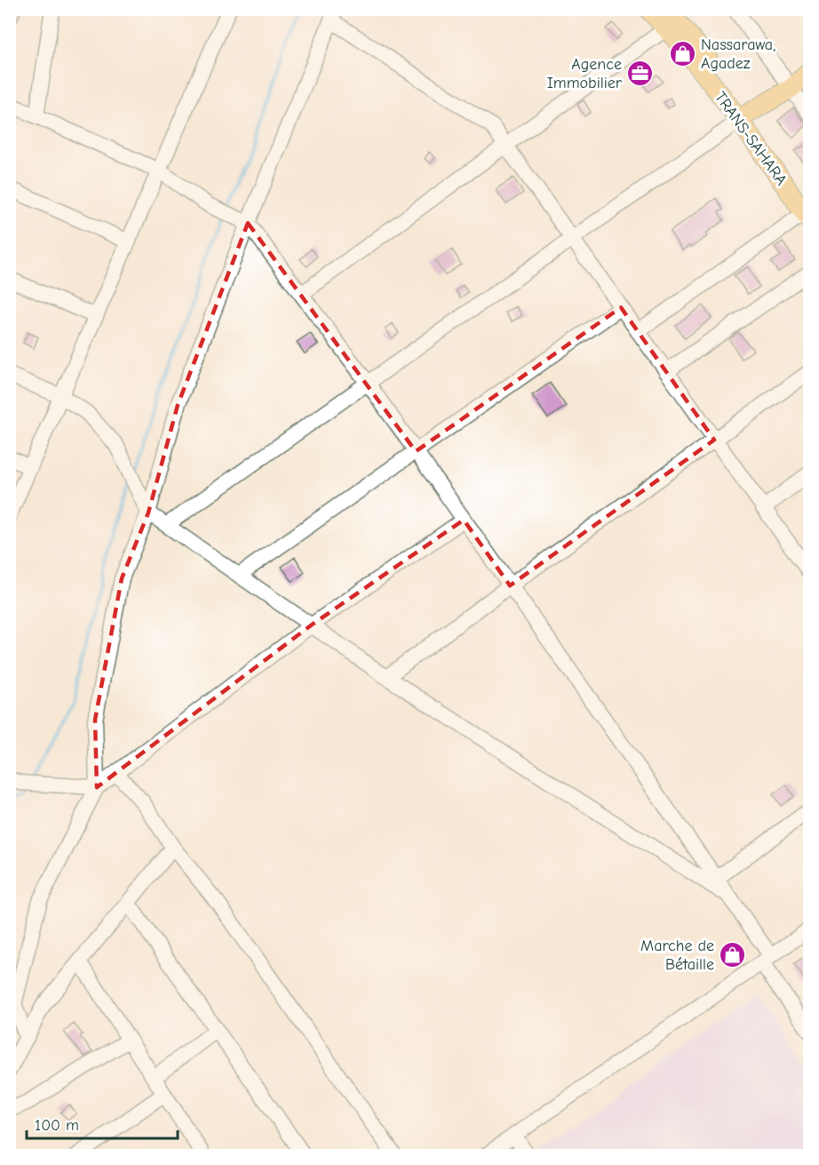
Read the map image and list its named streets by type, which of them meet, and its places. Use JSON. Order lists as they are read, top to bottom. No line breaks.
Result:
{"streets":{"main road":["TRANS-SAHARA"]},"places":{"shop":["Nassarawa, Agadez","Marche de Bétaille"],"office":["Agence Immobilier"]},"scale_bar":"100 m"}
